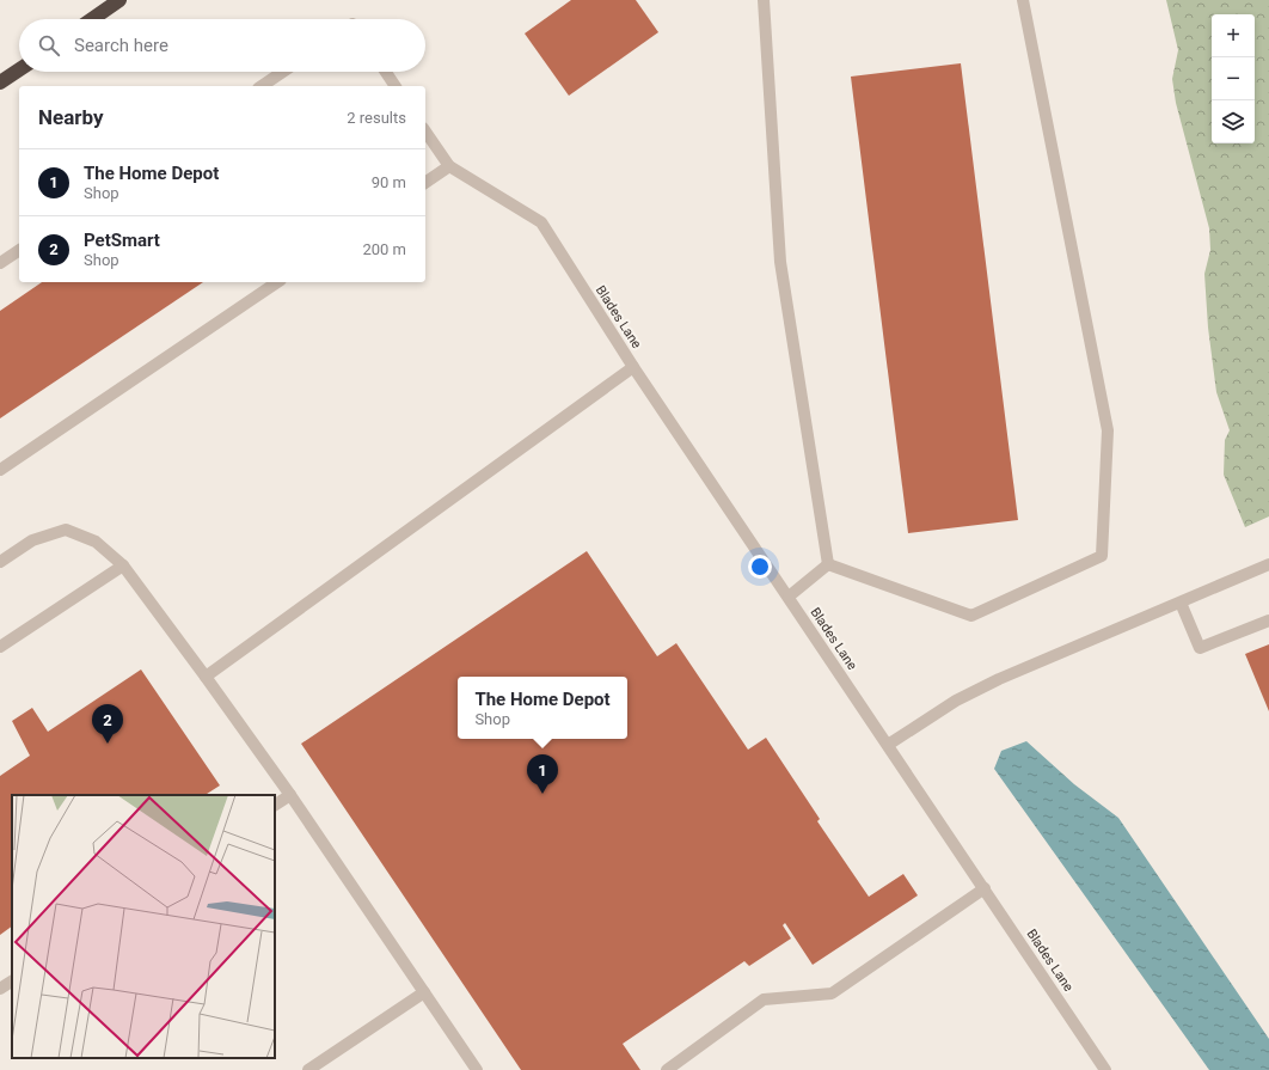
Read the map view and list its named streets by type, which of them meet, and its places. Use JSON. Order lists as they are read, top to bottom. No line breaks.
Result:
{"streets":{"street":["Blades Lane"]},"page":{"map_buttons":["+","−"],"search":"Search here","heading":["Nearby","2 results"],"list":[{"mark":"1","name":"The Home Depot","note":"Shop","value":"90 m"},{"mark":"2","name":"PetSmart","note":"Shop","value":"200 m"}],"popup":["The Home Depot","Shop"],"pins":["2","1"]}}
